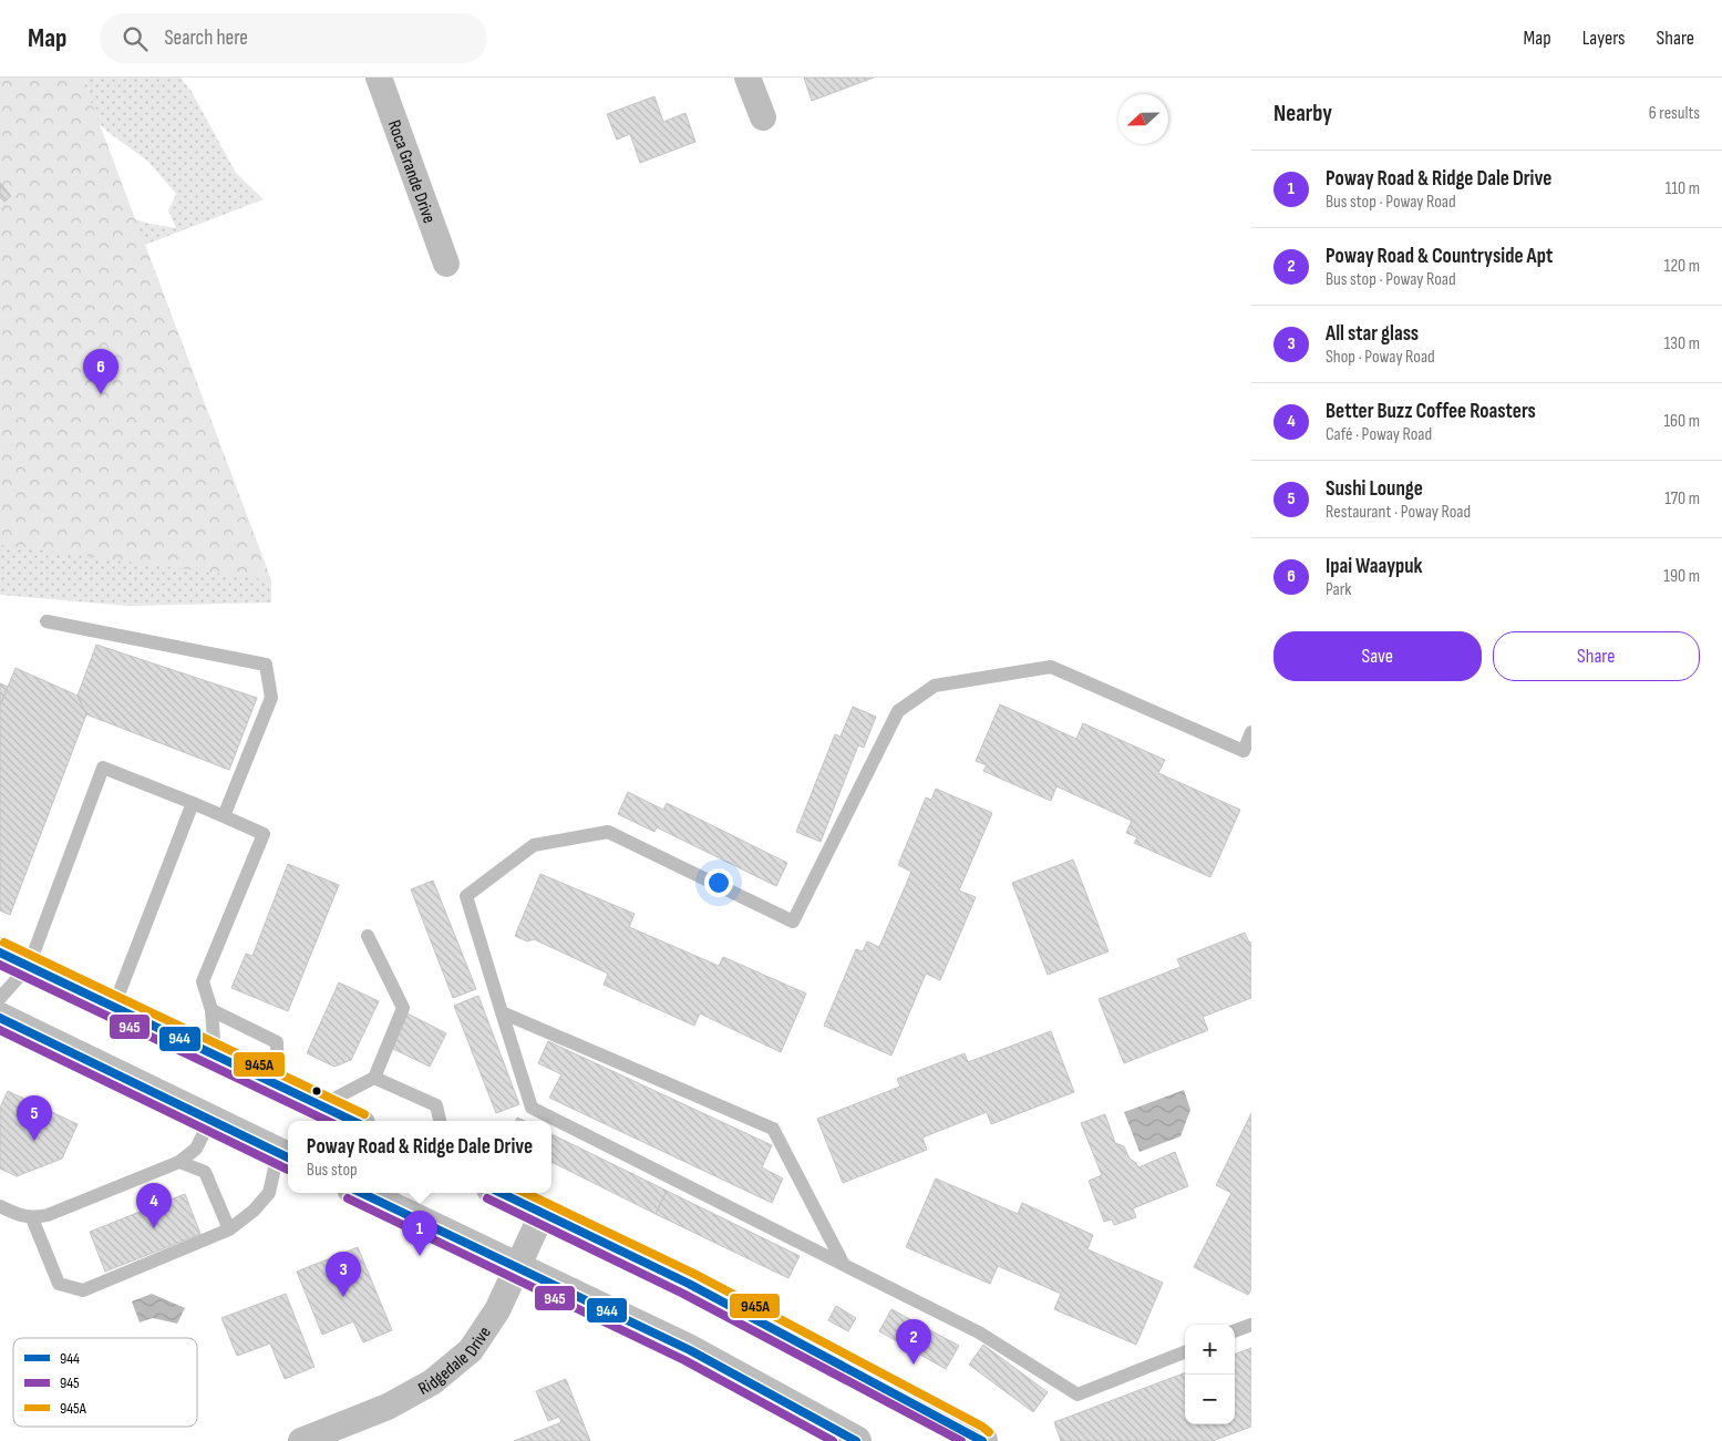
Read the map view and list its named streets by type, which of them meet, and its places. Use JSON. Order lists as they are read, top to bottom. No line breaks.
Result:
{"streets":{"street":["Roca Grande Drive","Ridgedale Drive"]},"lines":["transit line 945A","transit line 944","transit line 945"],"legend":["944","945","945A"],"north":"left","page":{"header":"Map","search":"Search here","nav":["Map","Layers","Share"],"heading":["Nearby","6 results"],"list":[{"mark":"1","name":"Poway Road & Ridge Dale Drive","note":"Bus stop · Poway Road","value":"110 m"},{"mark":"2","name":"Poway Road & Countryside Apt","note":"Bus stop · Poway Road","value":"120 m"},{"mark":"3","name":"All star glass","note":"Shop · Poway Road","value":"130 m"},{"mark":"4","name":"Better Buzz Coffee Roasters","note":"Café · Poway Road","value":"160 m"},{"mark":"5","name":"Sushi Lounge","note":"Restaurant · Poway Road","value":"170 m"},{"mark":"6","name":"Ipai Waaypuk","note":"Park","value":"190 m"}],"pins":["6","5","4","1","3","2"],"buttons":["Save","Share"],"popup":["Poway Road & Ridge Dale Drive","Bus stop"],"map_buttons":["+","−"]}}
